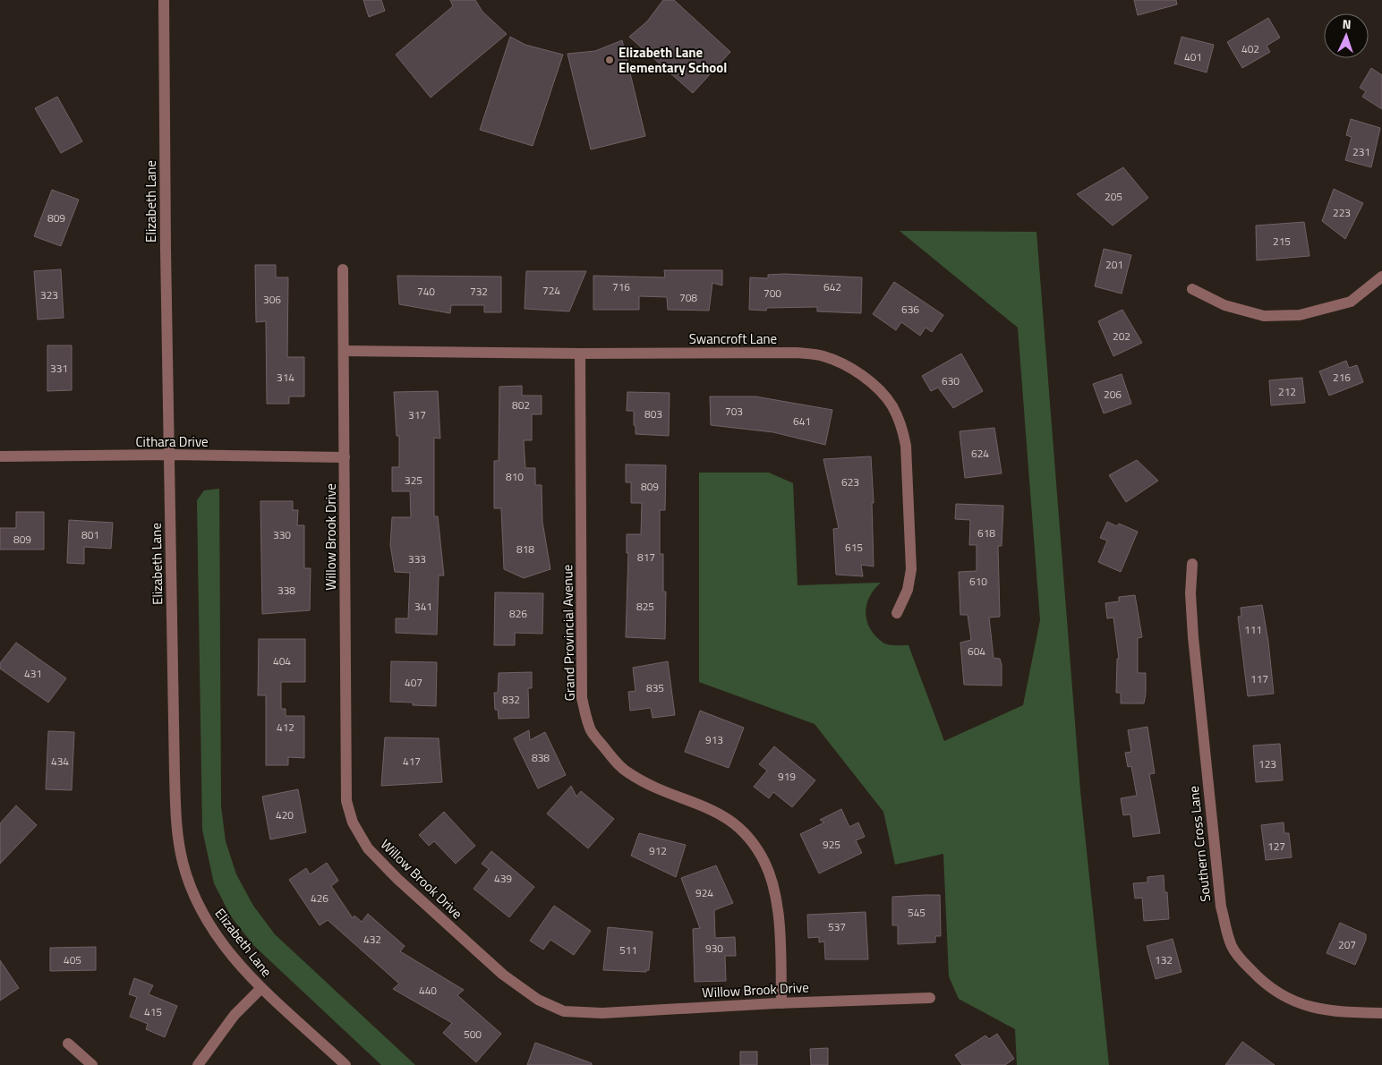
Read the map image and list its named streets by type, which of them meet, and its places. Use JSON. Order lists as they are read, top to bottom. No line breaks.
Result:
{"streets":{"street":["Elizabeth Lane","Swancroft Lane","Cithara Drive","Willow Brook Drive","Grand Provincial Avenue","Southern Cross Lane"]},"crossings":[["Elizabeth Lane","Cithara Drive"],["Swancroft Lane","Willow Brook Drive"],["Swancroft Lane","Grand Provincial Avenue"],["Cithara Drive","Willow Brook Drive"],["Willow Brook Drive","Grand Provincial Avenue"]],"places":["Elizabeth Lane Elementary School"],"house_numbers":["402","401","231","205","223","809","215","201","716","642","724","740","732","700","323","708","306","636","202","331","314","216","630","212","206","802","703","803","317","641","624","810","325","623","809","618","801","330","809","615","818","817","333","610","338","341","825","826","111","604","404","431","117","407","835","832","412","913","838","434","417","123","919","420","925","127","912","439","924","426","545","537","432","207","930","511","405","132","440","415","500"],"north":"top"}
